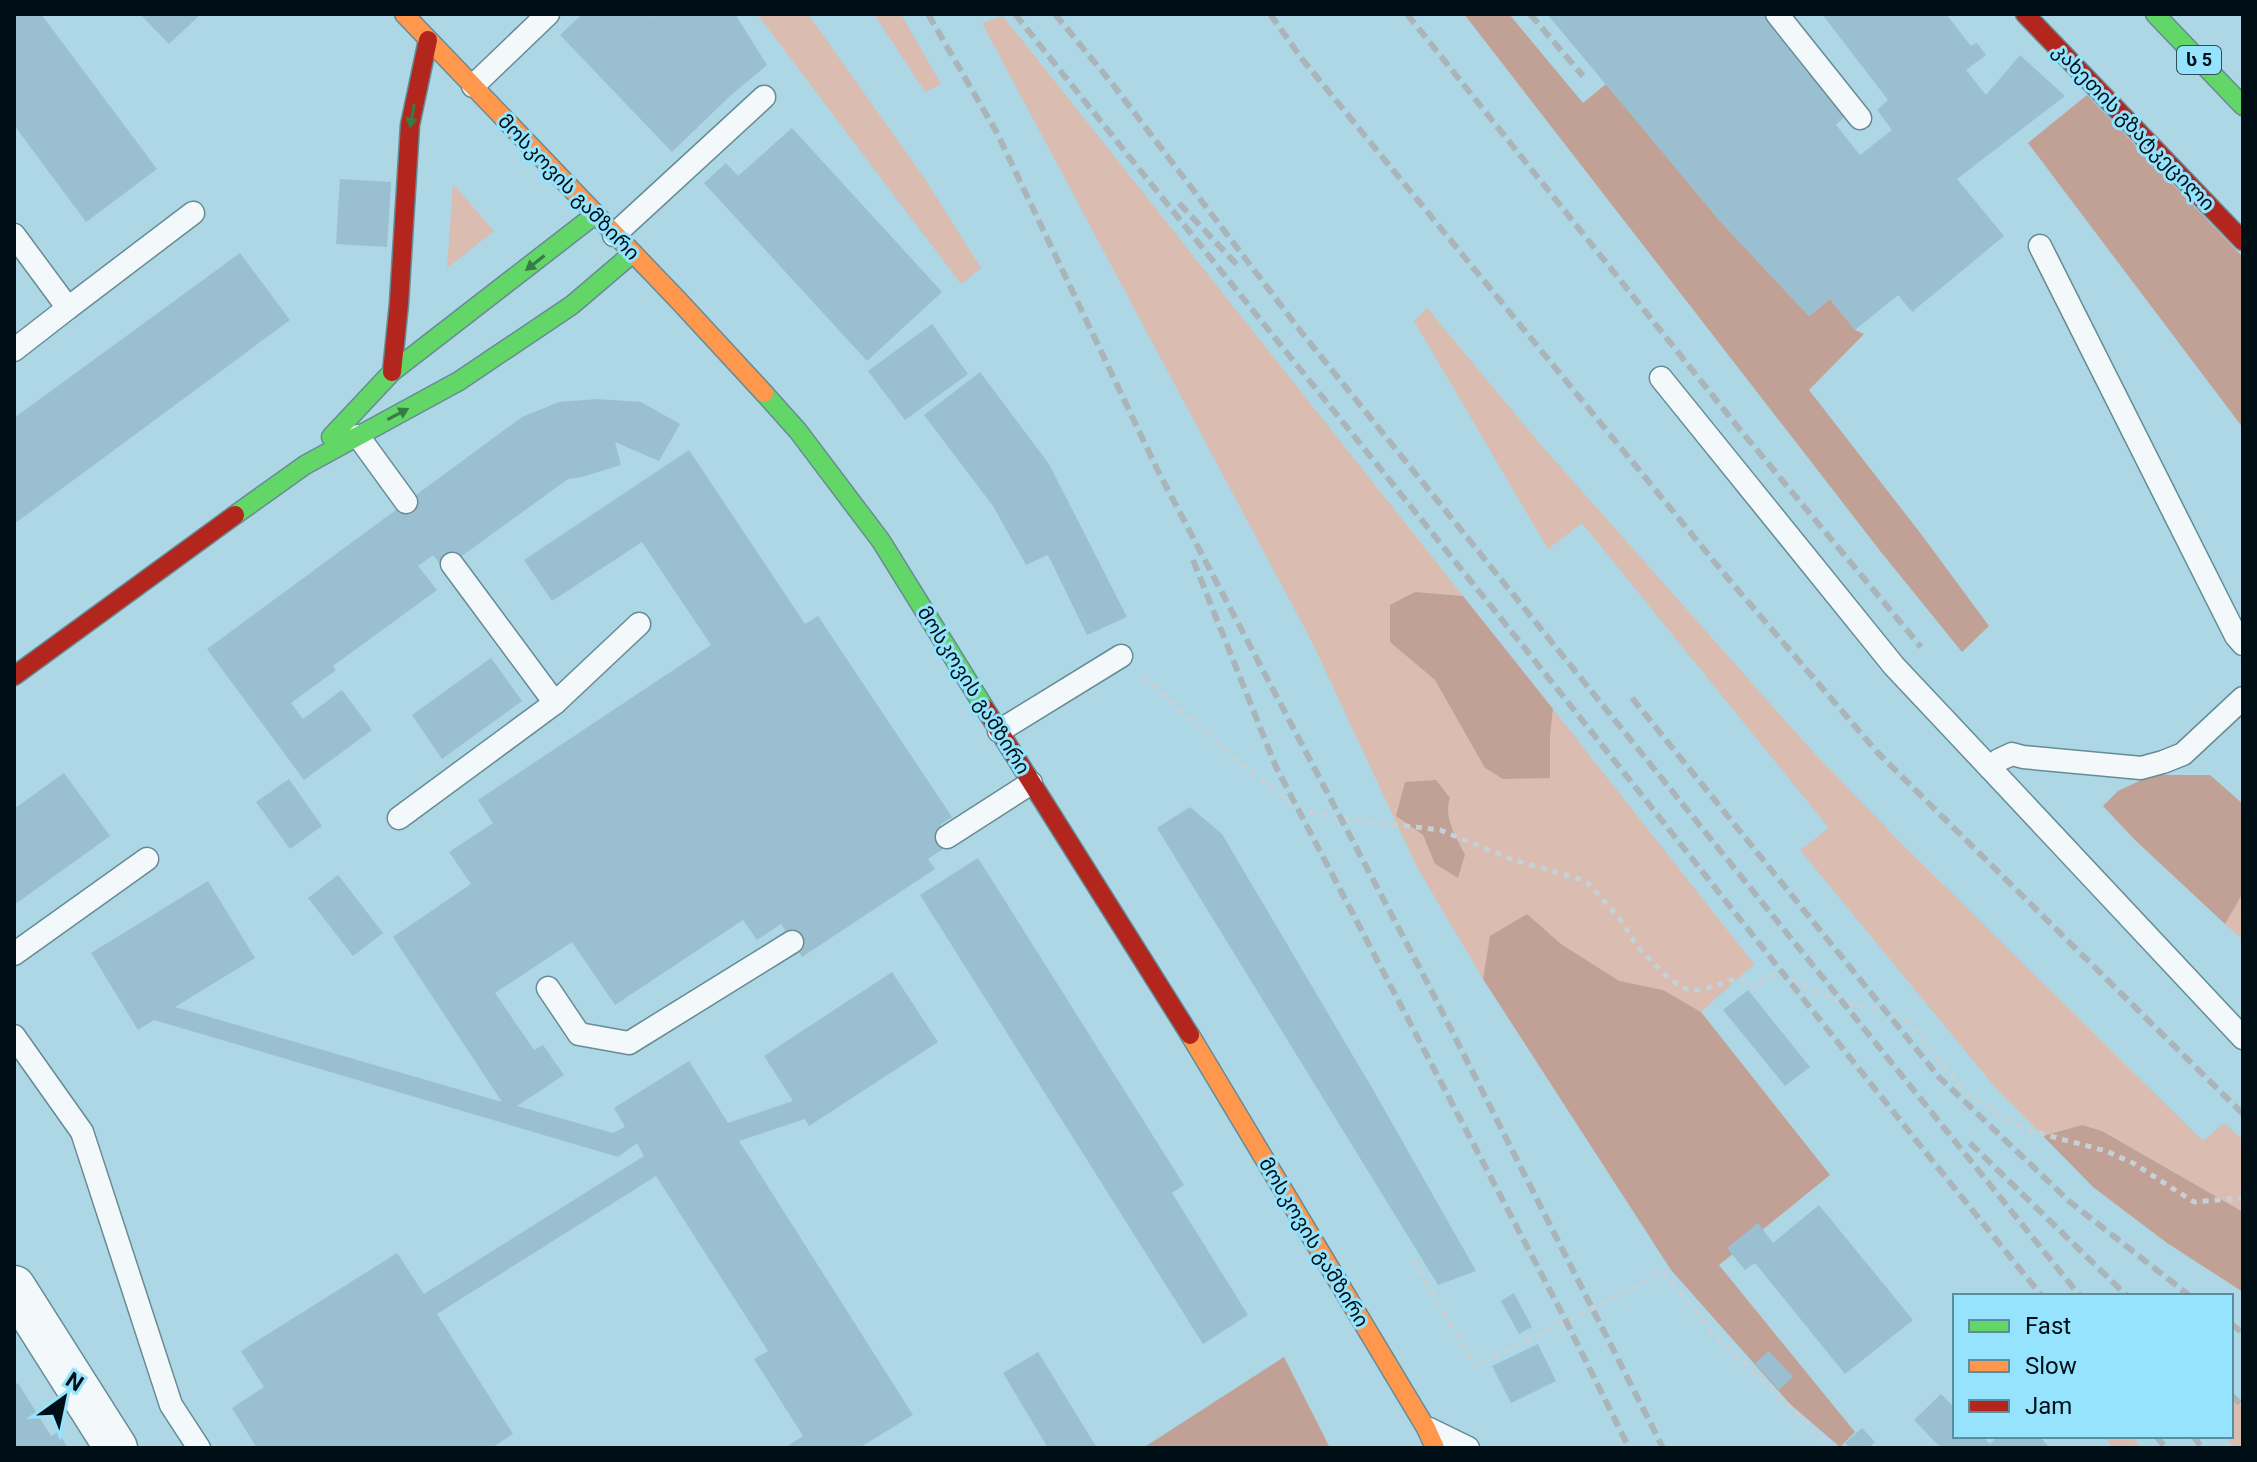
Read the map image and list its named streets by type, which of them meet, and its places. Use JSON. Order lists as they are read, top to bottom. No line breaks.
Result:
{"streets":{"main road":["ს 5","კახეთის გზატკეცილი","მოსკოვის გამზირი"]},"legend":["Fast","Slow","Jam"],"north":"top right"}
